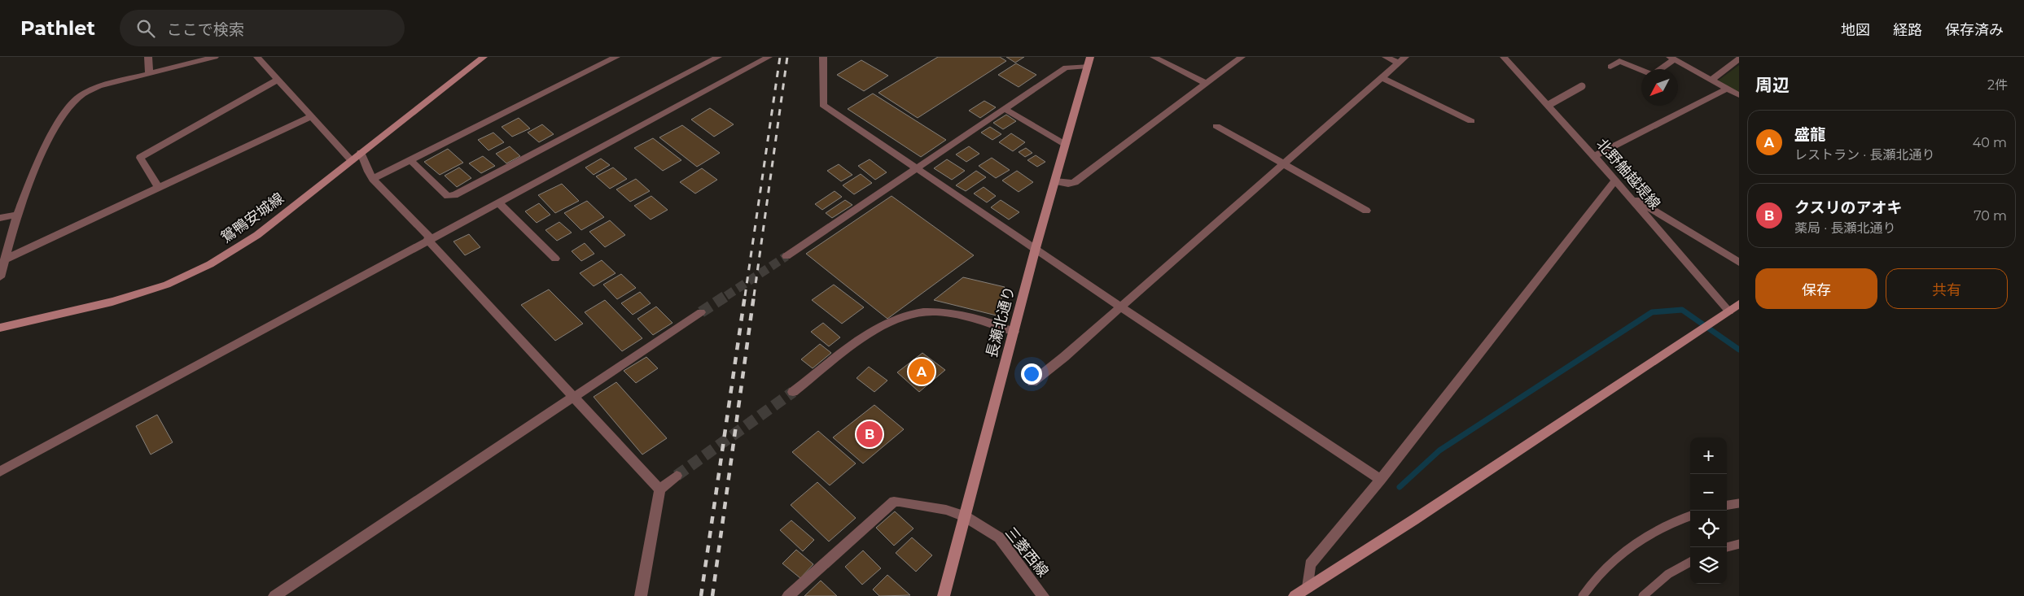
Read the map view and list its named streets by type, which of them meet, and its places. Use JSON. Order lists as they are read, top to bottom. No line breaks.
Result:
{"streets":{"street":["北野舳越堤線","鴛鴨安城線","長瀬北通り","三菱西線"]},"crossings":[["長瀬北通り","三菱西線"]],"north":"bottom left","page":{"header":"Pathlet","search":"ここで検索","nav":["地図","経路","保存済み"],"heading":["周辺","2件"],"list":[{"mark":"A","name":"盛龍","note":"レストラン · 長瀬北通り","value":"40 m"},{"mark":"B","name":"クスリのアオキ","note":"薬局 · 長瀬北通り","value":"70 m"}],"buttons":["保存","共有"],"pins":["A","B"],"map_buttons":["+","−"]}}
